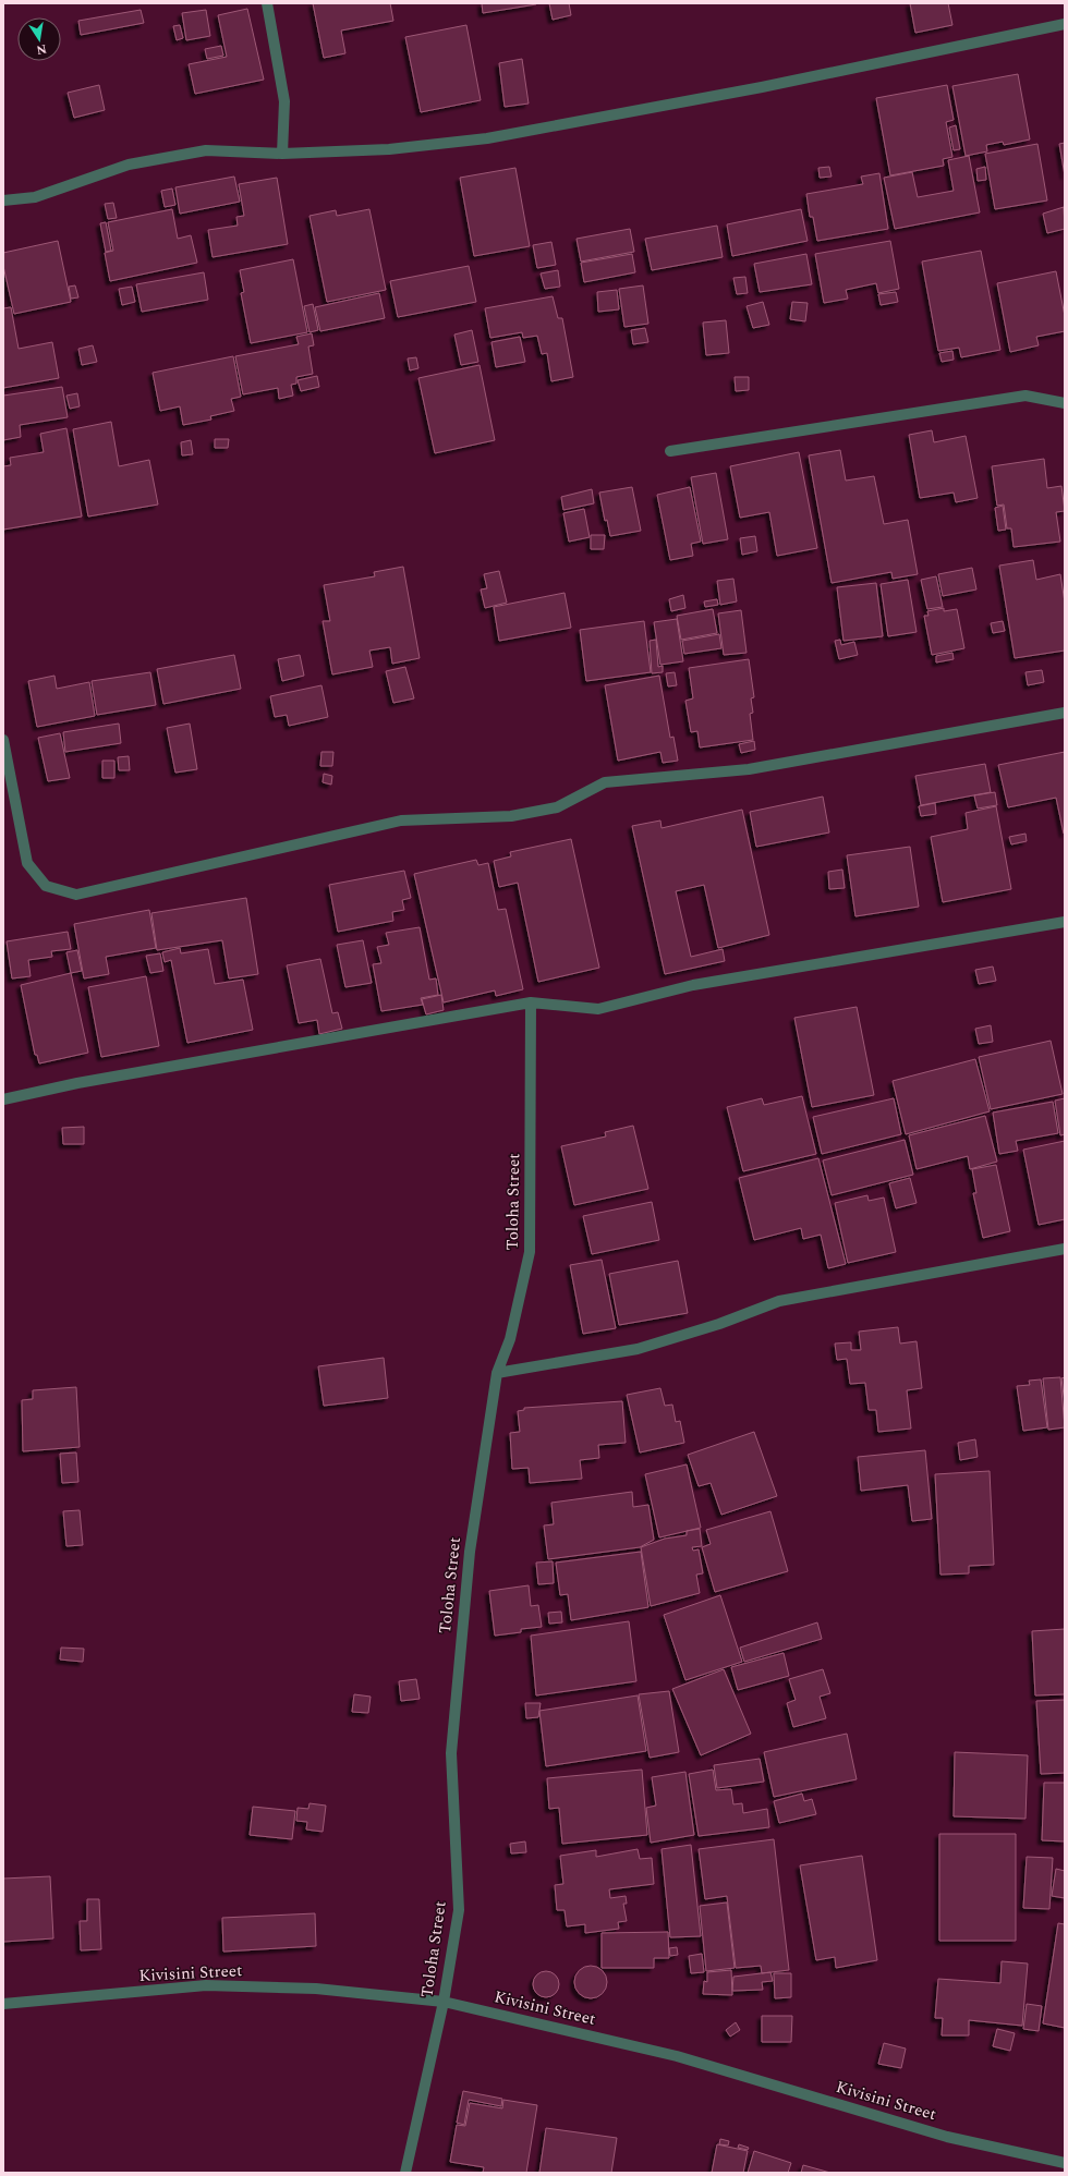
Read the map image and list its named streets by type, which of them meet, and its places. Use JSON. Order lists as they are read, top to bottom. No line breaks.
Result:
{"streets":{"street":["Toloha Street","Kivisini Street"]},"crossings":[["Toloha Street","Kivisini Street"]],"north":"bottom"}
